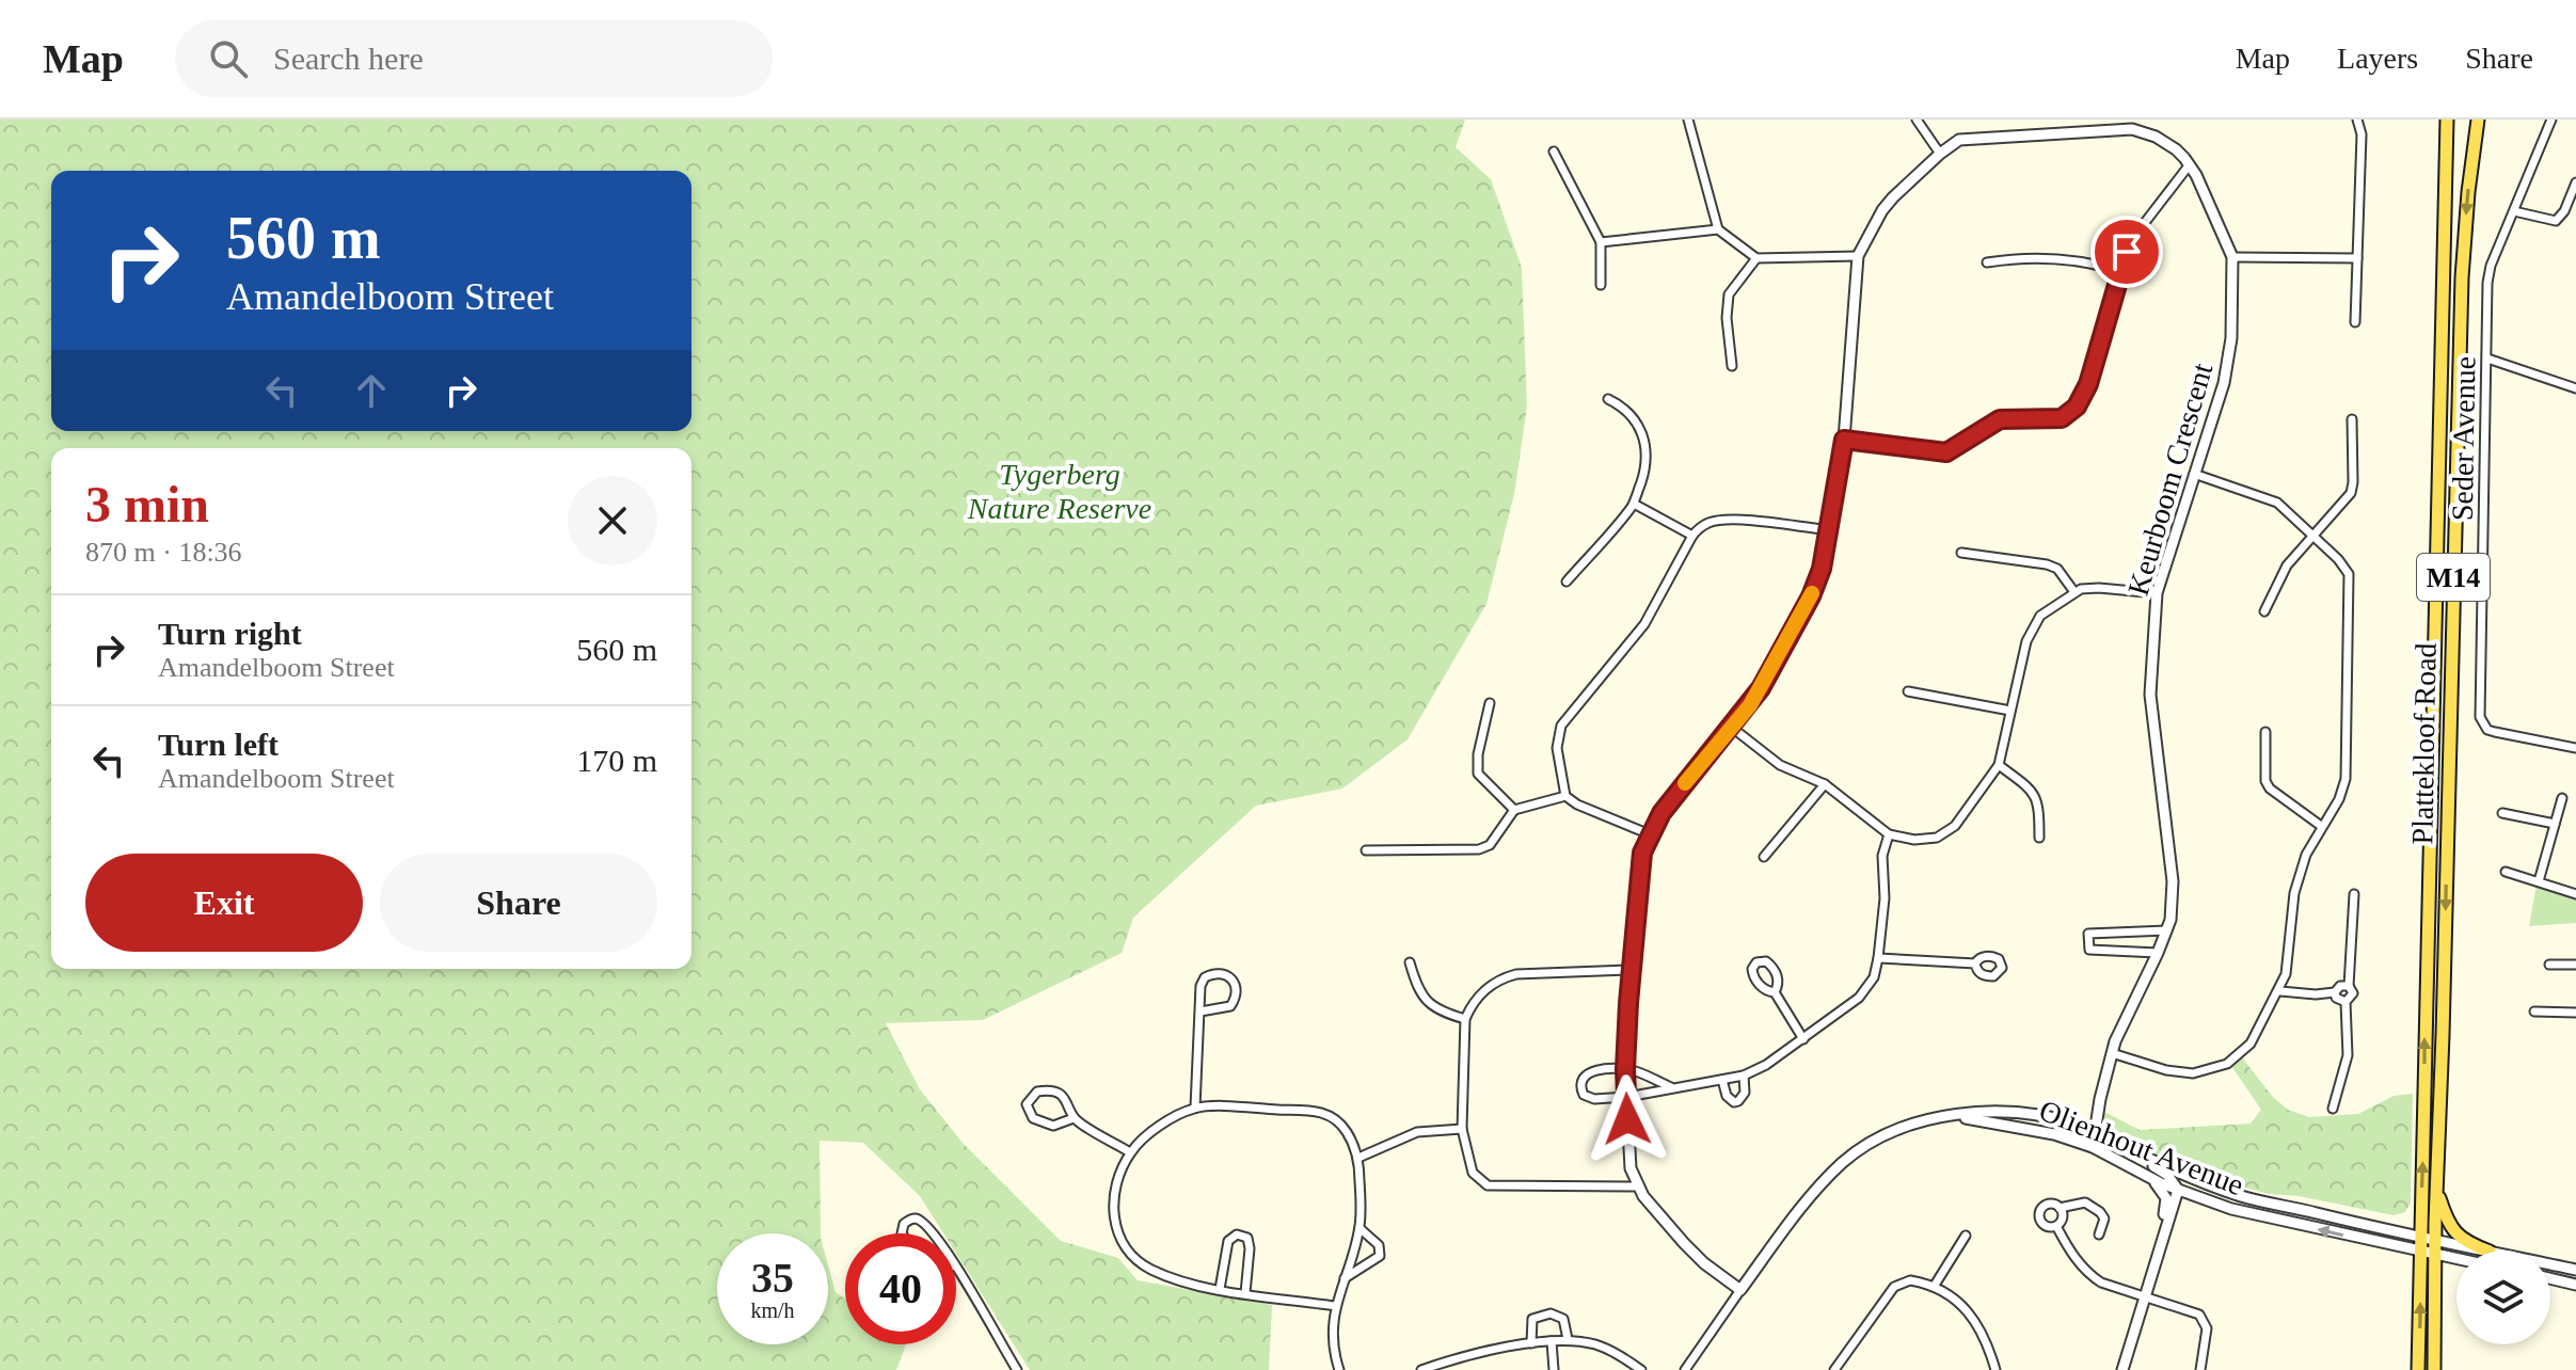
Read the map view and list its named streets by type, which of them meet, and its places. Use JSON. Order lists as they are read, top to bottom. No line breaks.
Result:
{"streets":{"main road":["M14","Plattekloof Road"],"street":["Seder Avenue","Keurboom Crescent","Olienhout Avenue"]},"crossings":[["Keurboom Crescent","Olienhout Avenue"],["Plattekloof Road","Olienhout Avenue"]],"parks":["Tygerberg Nature Reserve"],"page":{"header":"Map","search":"Search here","nav":["Map","Layers","Share"],"turn":["560 m","Amandelboom Street"],"heading":["3 min","870 m · 18:36"],"list":[{"name":"Turn right","note":"Amandelboom Street","value":"560 m"},{"name":"Turn left","note":"Amandelboom Street","value":"170 m"}],"buttons":["Exit","Share"],"speed":"35 km/h","limit":"40"}}
